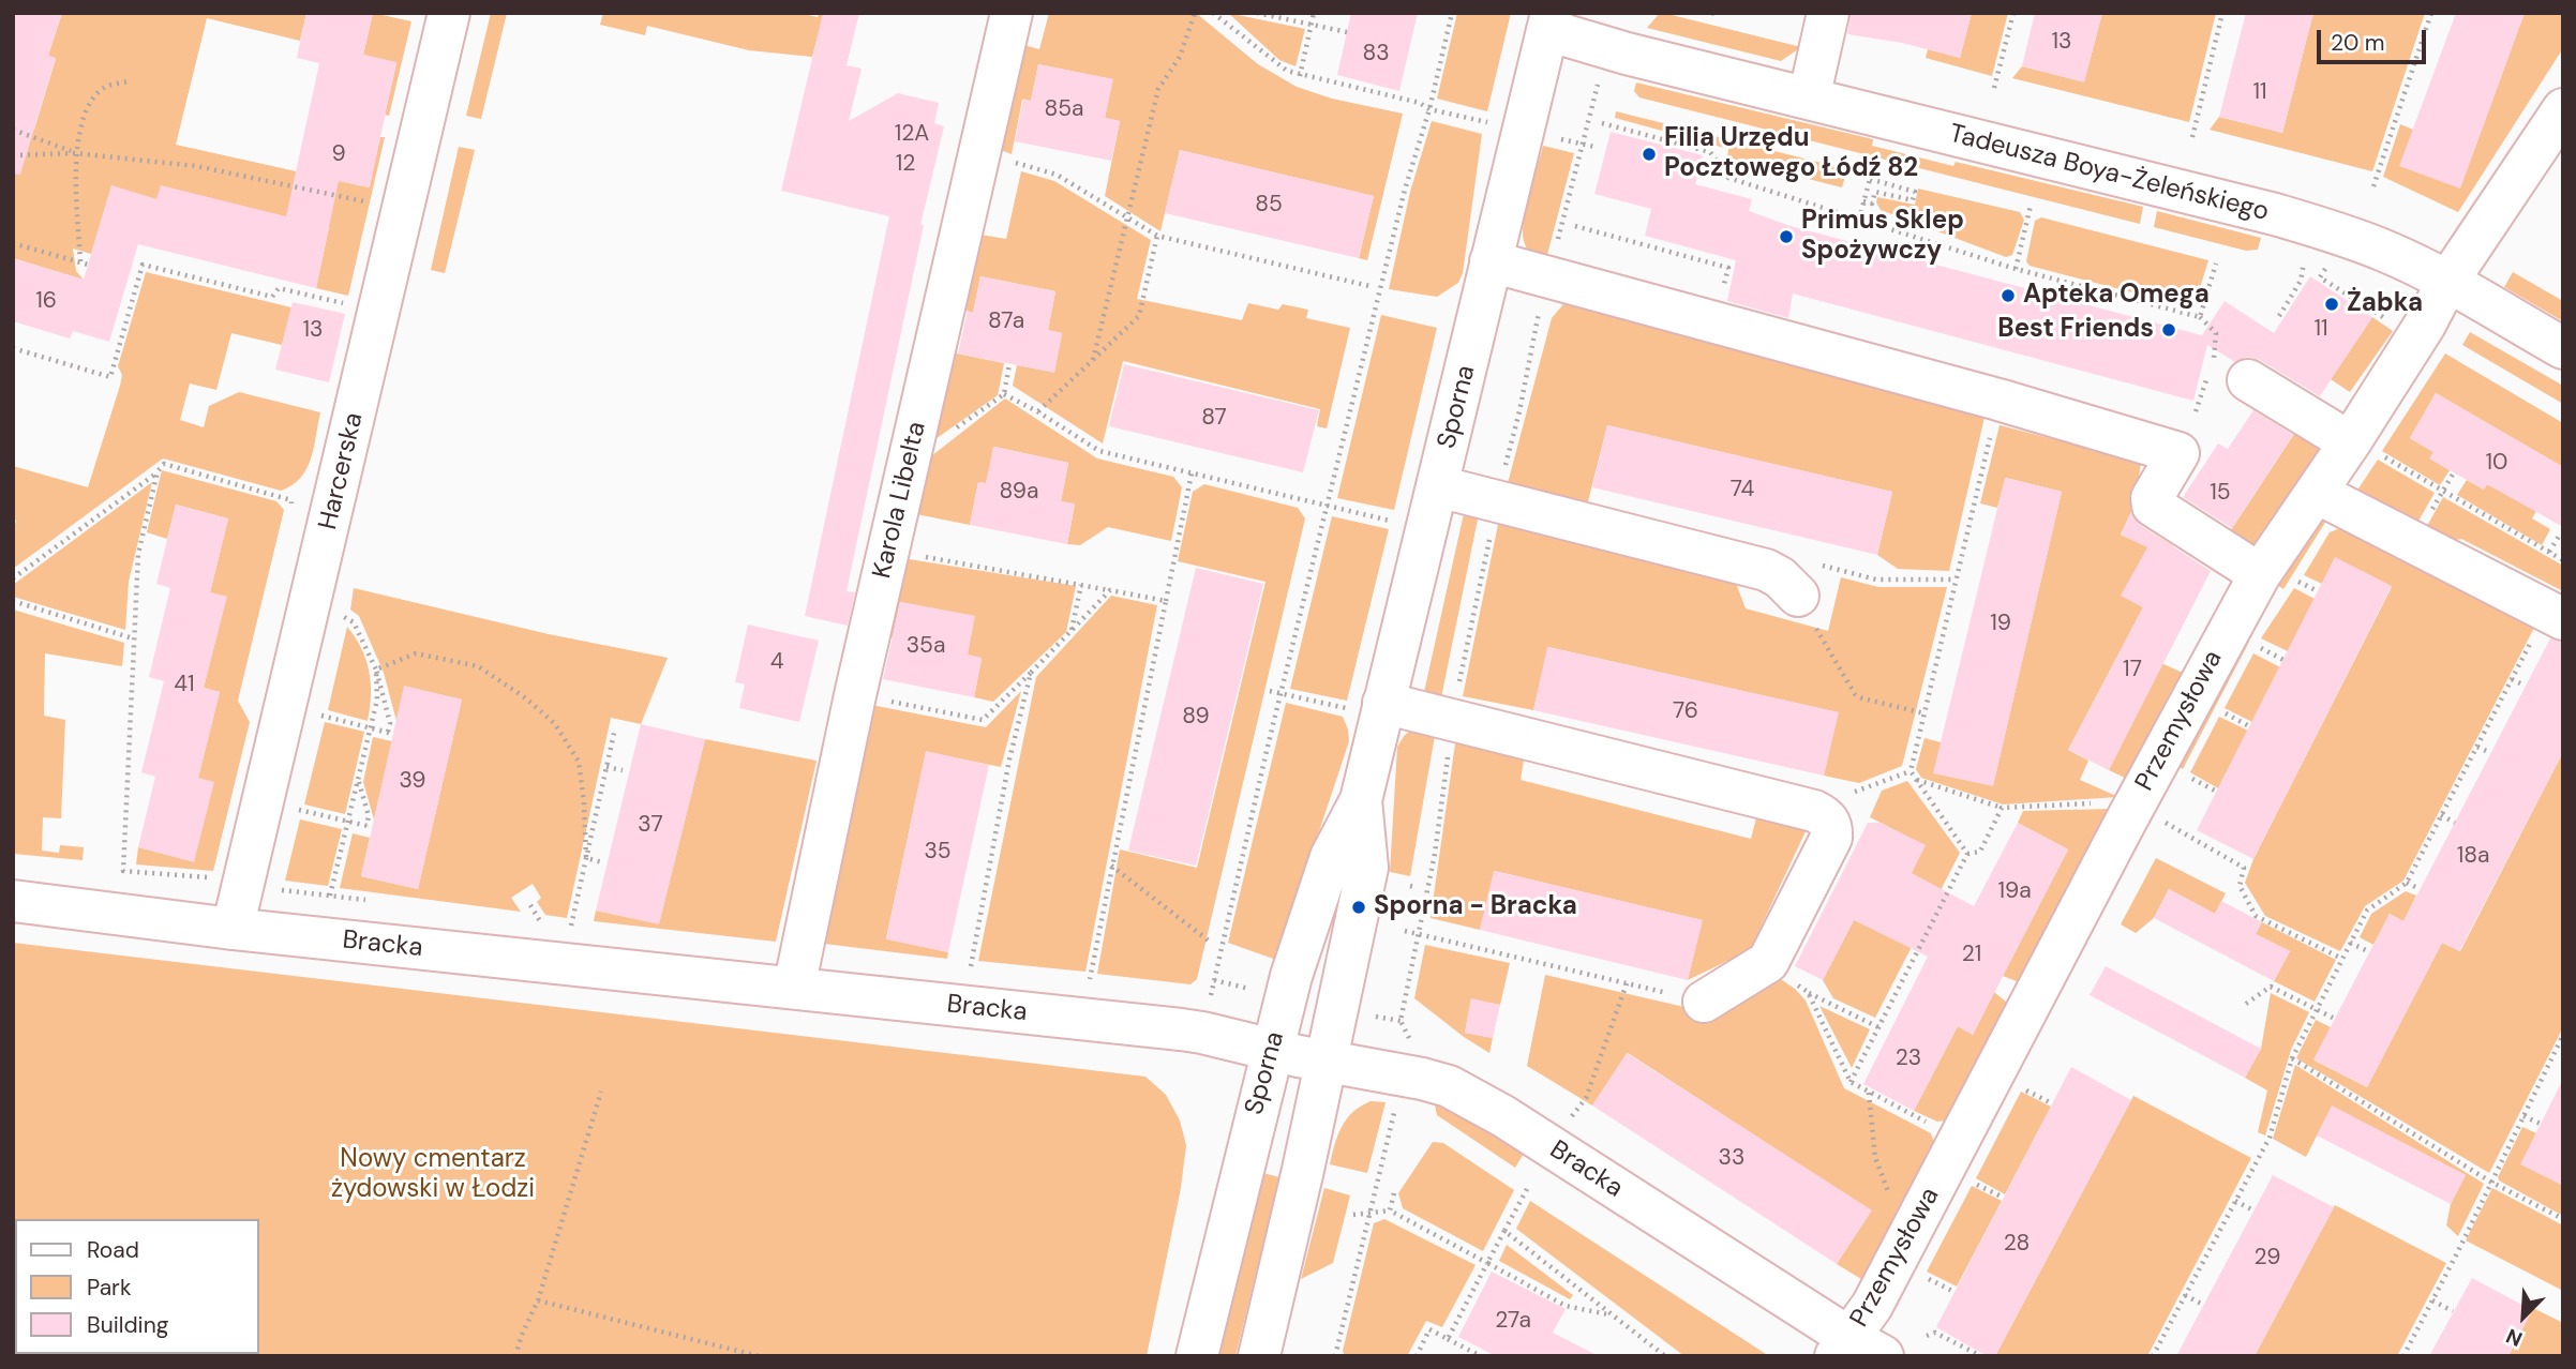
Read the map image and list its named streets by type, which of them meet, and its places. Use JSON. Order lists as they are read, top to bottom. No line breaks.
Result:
{"streets":{"street":["Tadeusza Boya-Żeleńskiego","Sporna","Harcerska","Karola Libelta","Przemysłowa","Bracka"]},"crossings":[["Tadeusza Boya-Żeleńskiego","Sporna"],["Tadeusza Boya-Żeleńskiego","Przemysłowa"],["Sporna","Bracka"],["Harcerska","Bracka"],["Karola Libelta","Bracka"],["Przemysłowa","Bracka"]],"parks":["Nowy cmentarz żydowski w Łodzi"],"places":["Filia Urzędu Pocztowego Łódź 82","Primus Sklep Spożywczy","Apteka Omega","Żabka","Best Friends","Sporna - Bracka"],"house_numbers":["13","83","11","85a","12A","9","12","85","16","87a","11","13","87","10","74","89a","15","19","35a","4","17","41","76","89","39","37","35","18a","19a","21","23","33","28","29","27a"],"legend":["Road","Park","Building"],"scale_bar":"20 m","north":"bottom left"}
